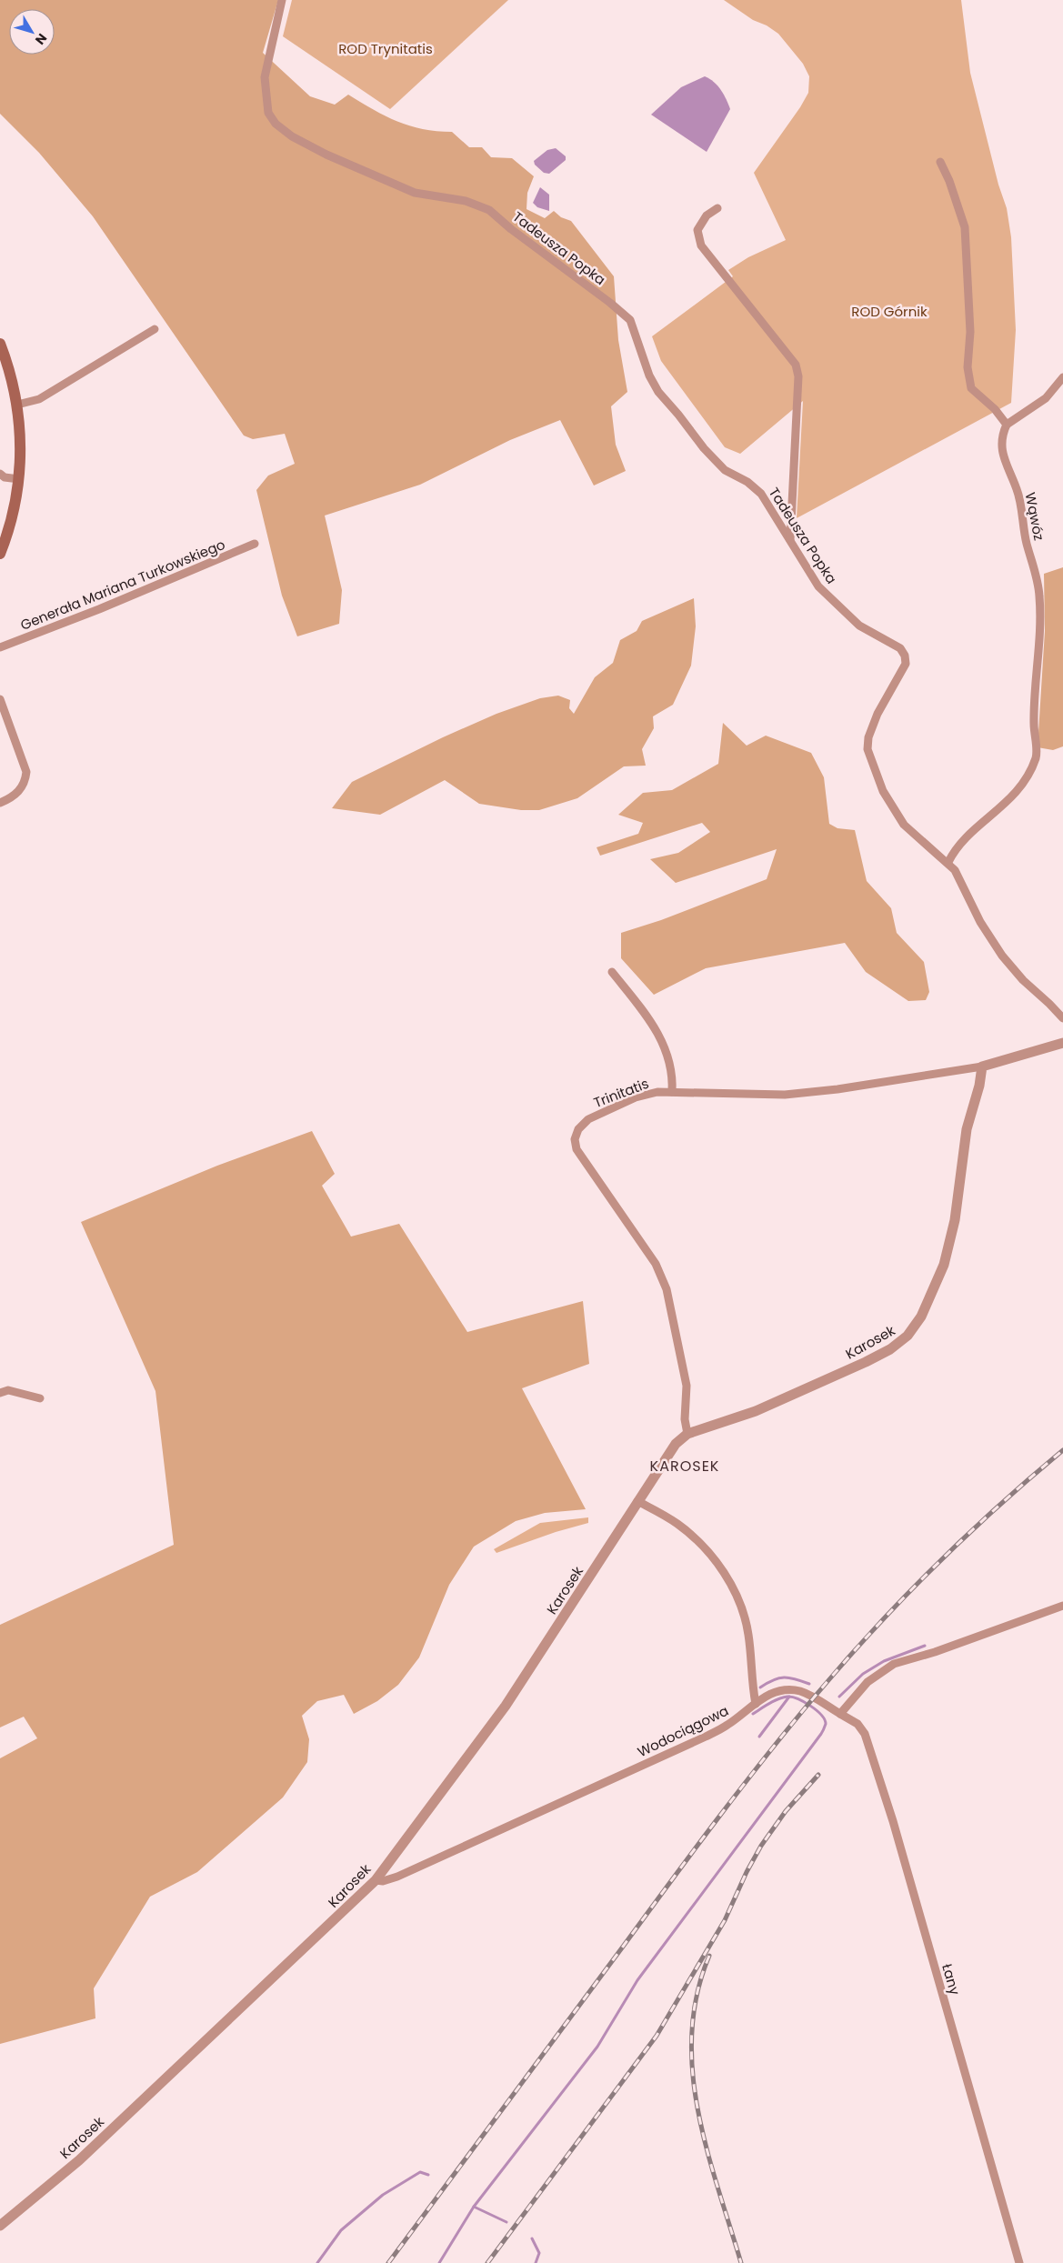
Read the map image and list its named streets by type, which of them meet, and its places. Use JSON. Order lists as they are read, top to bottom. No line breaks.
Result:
{"streets":{"street":["Tadeusza Popka","Wąwóz","Generała Mariana Turkowskiego","Trinitatis","Karosek","Wodociągowa","Łany"]},"crossings":[["Tadeusza Popka","Wąwóz"],["Trinitatis","Karosek"],["Karosek","Wodociągowa"],["Wodociągowa","Łany"]],"districts":["KAROSEK"],"parks":["ROD Trynitatis","ROD Górnik"],"north":"bottom right"}
